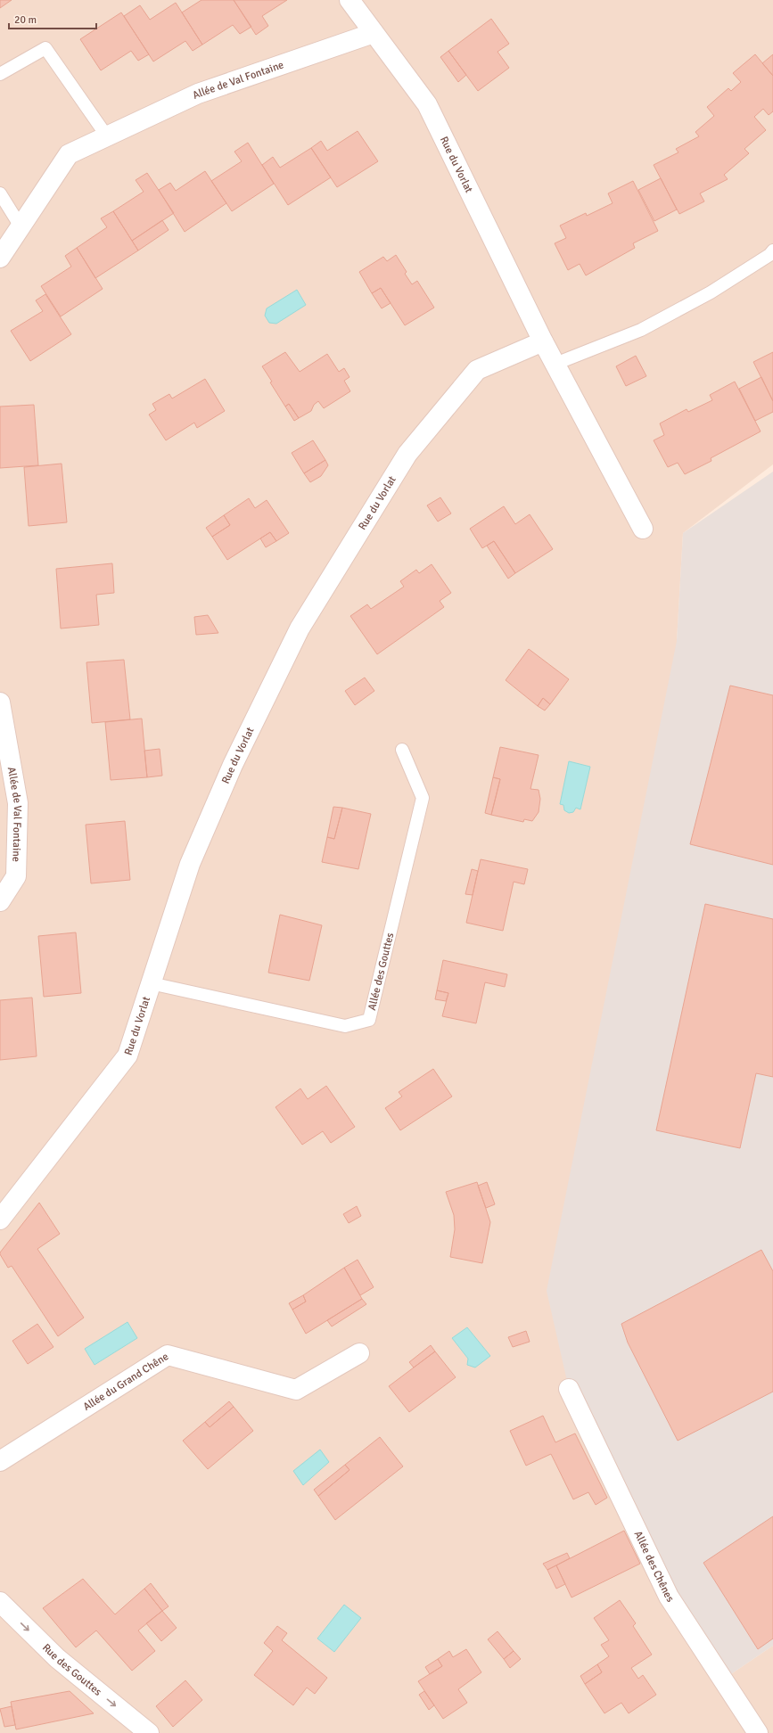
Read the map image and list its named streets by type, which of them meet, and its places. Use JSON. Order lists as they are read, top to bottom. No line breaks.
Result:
{"streets":{"street":["Allée de Val Fontaine","Rue du Vorlat","Allée du Grand Chêne","Allée des Chênes","Rue des Gouttes"],"lane":["Allée des Gouttes"]},"crossings":[["Allée de Val Fontaine","Rue du Vorlat"],["Rue du Vorlat","Allée des Gouttes"]],"one_way":["Rue des Gouttes"],"scale_bar":"20 m"}
